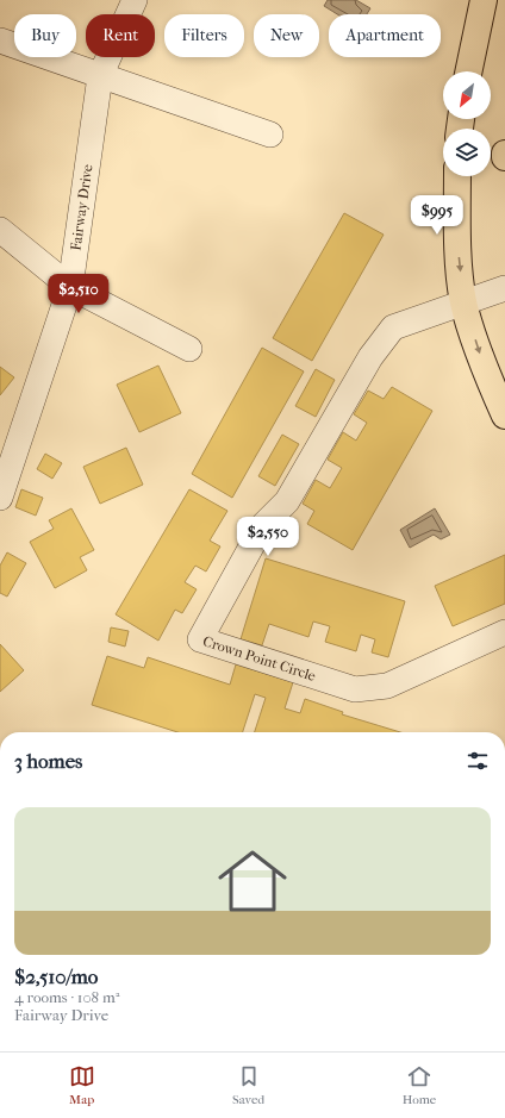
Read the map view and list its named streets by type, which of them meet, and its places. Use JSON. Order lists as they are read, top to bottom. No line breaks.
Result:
{"streets":{"street":["Fairway Drive","Crown Point Circle"]},"north":"bottom left","page":{"chip":["Buy","Rent","Filters","New","Apartment"],"price":["$995","$2,510","$2,550"],"heading":"3 homes","list":[{"name":"$2,510/mo","note":"4 rooms · 108 m² · Fairway Drive"}],"tabs":["Map","Saved","Home"]}}
